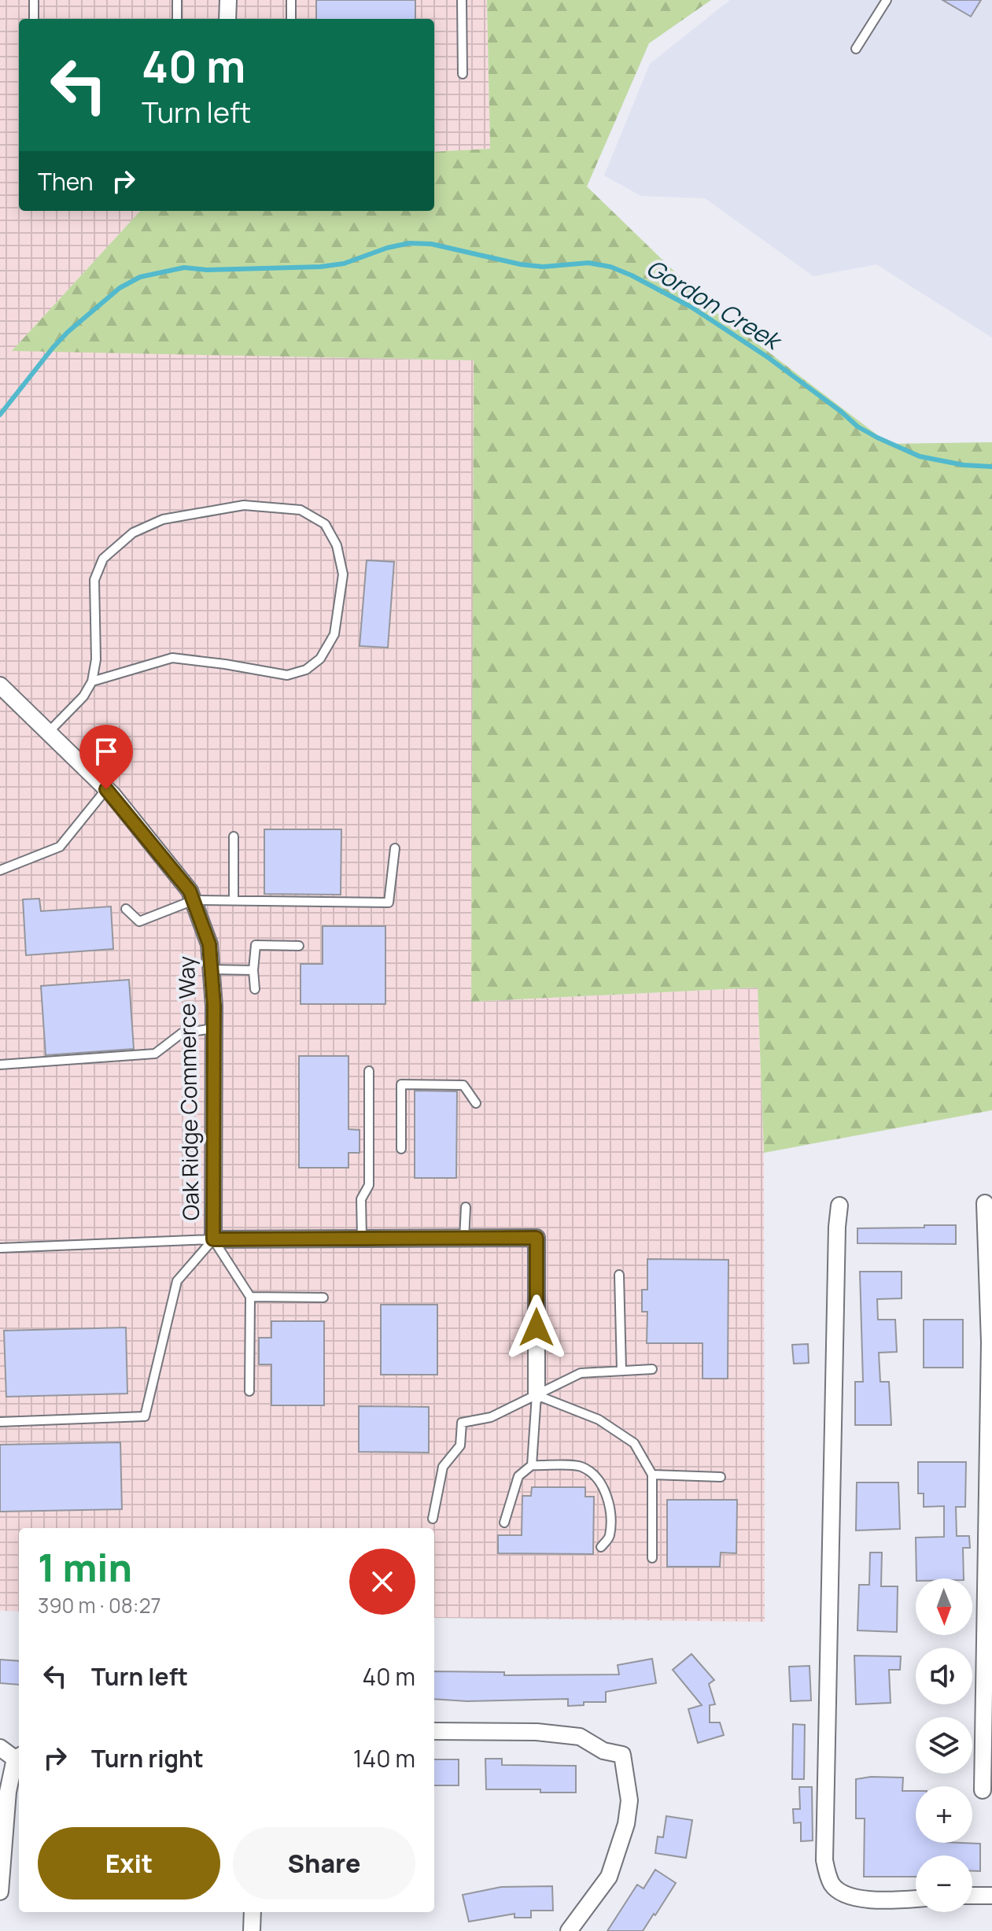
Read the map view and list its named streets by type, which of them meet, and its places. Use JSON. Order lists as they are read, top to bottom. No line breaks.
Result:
{"streets":{"street":["Oak Ridge Commerce Way"]},"water":["Gordon Creek"],"north":"bottom","page":{"turn":["40 m","Turn left"],"then":"Then","heading":["1 min","390 m · 08:27"],"map_buttons":["+","−"],"list":[{"name":"Turn left","value":"40 m"},{"name":"Turn right","value":"140 m"}],"buttons":["Exit","Share"]}}
